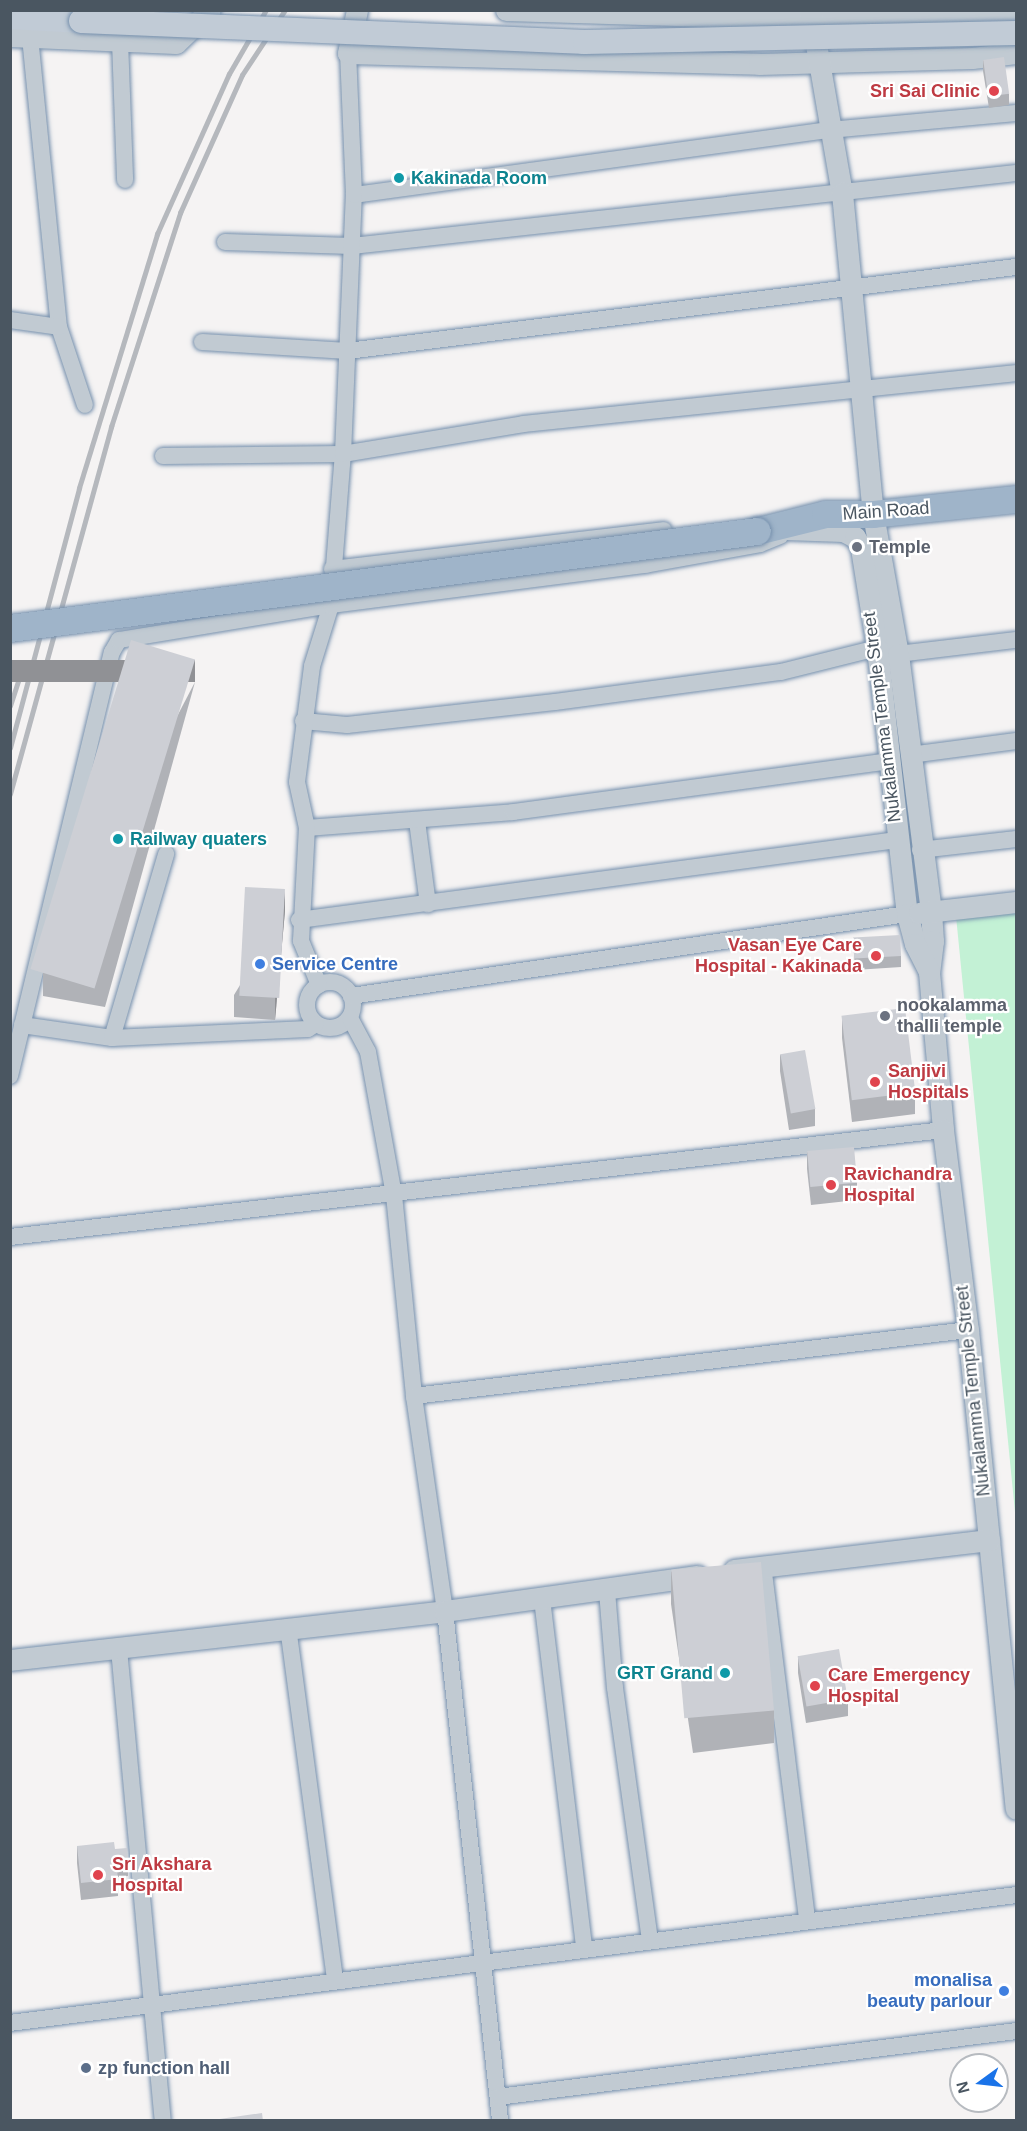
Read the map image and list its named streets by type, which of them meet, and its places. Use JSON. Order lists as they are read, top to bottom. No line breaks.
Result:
{"streets":{"highway":["Main Road"],"street":["Nukalamma Temple Street"]},"crossings":[["Main Road","Nukalamma Temple Street"]],"places":["Sri Sai Clinic","Kakinada Room","Temple","Railway quaters","Vasan Eye Care Hospital - Kakinada","Service Centre","nookalamma thalli temple","Sanjivi Hospitals","Ravichandra Hospital","GRT Grand","Care Emergency Hospital","Sri Akshara Hospital","monalisa beauty parlour","zp function hall"],"north":"left"}
